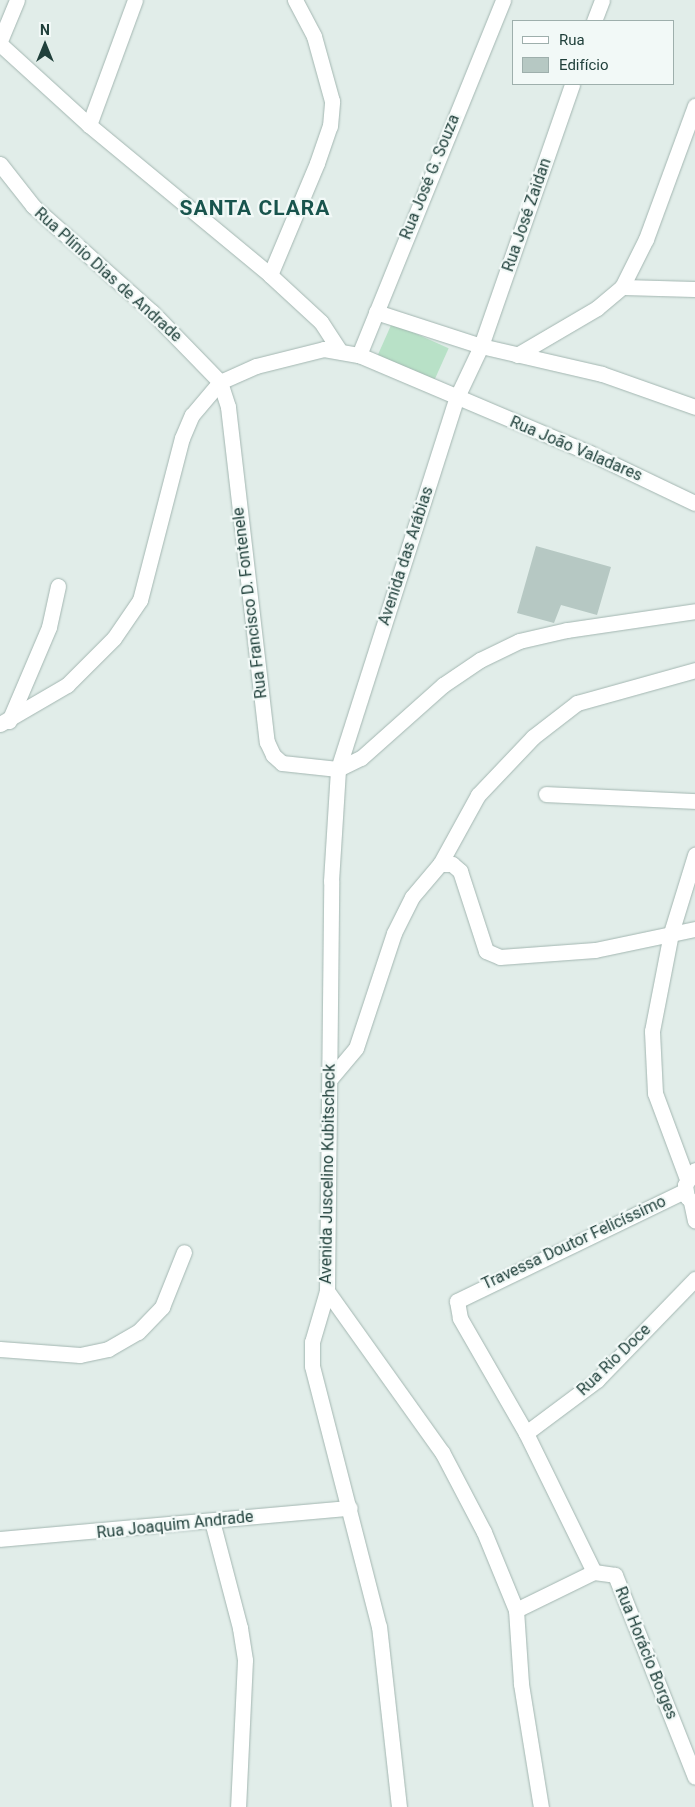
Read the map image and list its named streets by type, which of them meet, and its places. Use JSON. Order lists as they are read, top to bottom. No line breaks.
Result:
{"streets":{"street":["Rua José G. Souza","Rua José Zaidan","Rua Plínio Dias de Andrade","Rua João Valadares","Avenida das Arábias","Rua Francisco D. Fontenele","Avenida Juscelino Kubitscheck","Travessa Doutor Felicíssimo","Rua Rio Doce","Rua Joaquim Andrade","Rua Horácio Borges"]},"crossings":[["Rua José G. Souza","Rua João Valadares"],["Rua José Zaidan","Avenida das Arábias"],["Rua Plínio Dias de Andrade","Rua João Valadares"],["Rua Plínio Dias de Andrade","Rua Francisco D. Fontenele"],["Rua João Valadares","Avenida das Arábias"],["Rua João Valadares","Rua Francisco D. Fontenele"],["Avenida das Arábias","Rua Francisco D. Fontenele"],["Avenida das Arábias","Avenida Juscelino Kubitscheck"],["Rua Francisco D. Fontenele","Avenida Juscelino Kubitscheck"],["Avenida Juscelino Kubitscheck","Rua Joaquim Andrade"],["Travessa Doutor Felicíssimo","Rua Rio Doce"]],"districts":["SANTA CLARA"],"legend":["Rua","Edifício"],"north":"top"}
